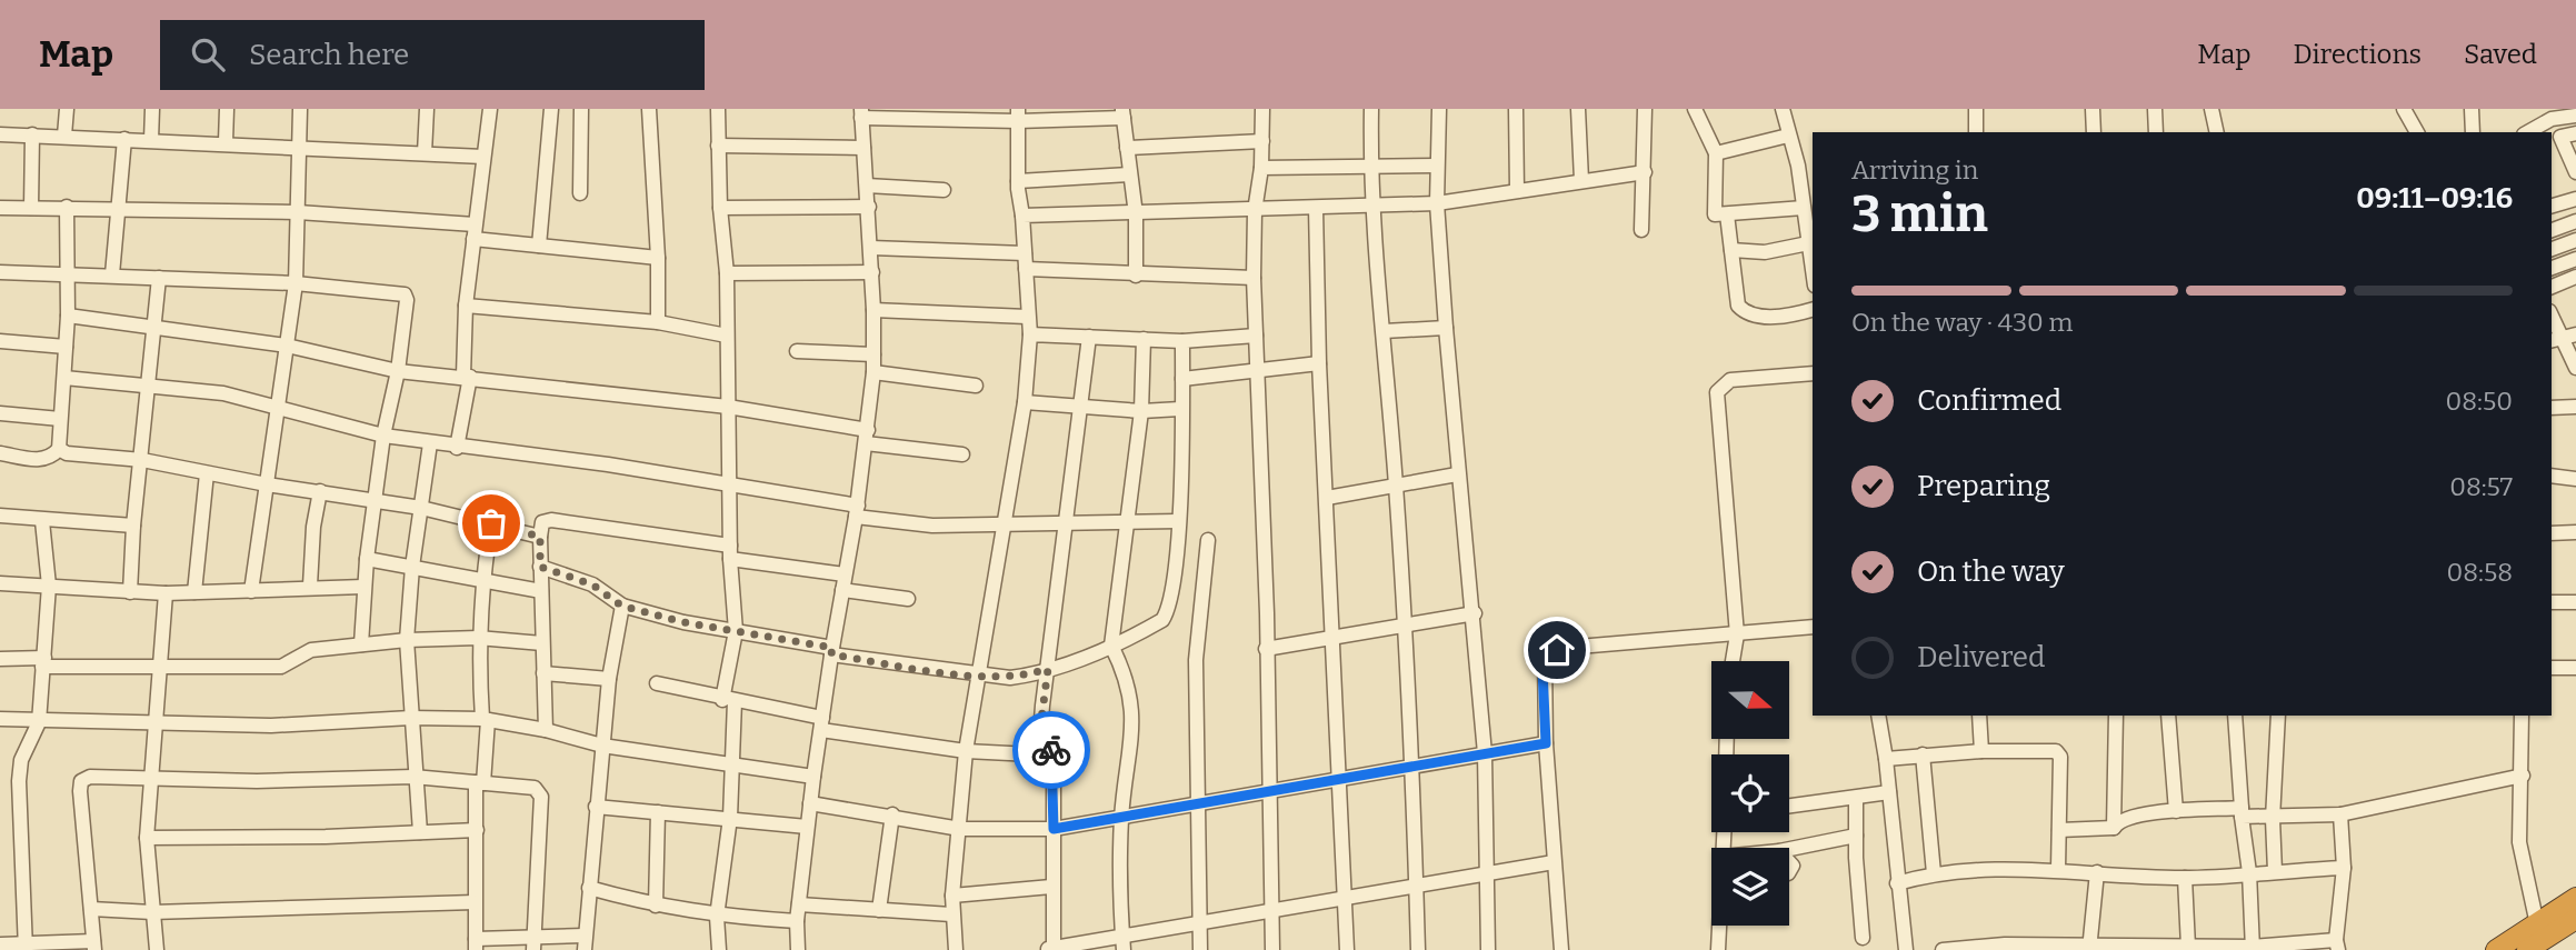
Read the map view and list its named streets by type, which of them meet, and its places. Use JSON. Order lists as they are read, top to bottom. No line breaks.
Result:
{"north":"right","page":{"header":"Map","search":"Search here","nav":["Map","Directions","Saved"],"heading":["3 min","Arriving in","09:11–09:16"],"bar":"On the way · 430 m","list":[["Confirmed","08:50"],["Preparing","08:57"],["On the way","08:58"],"Delivered"]}}
